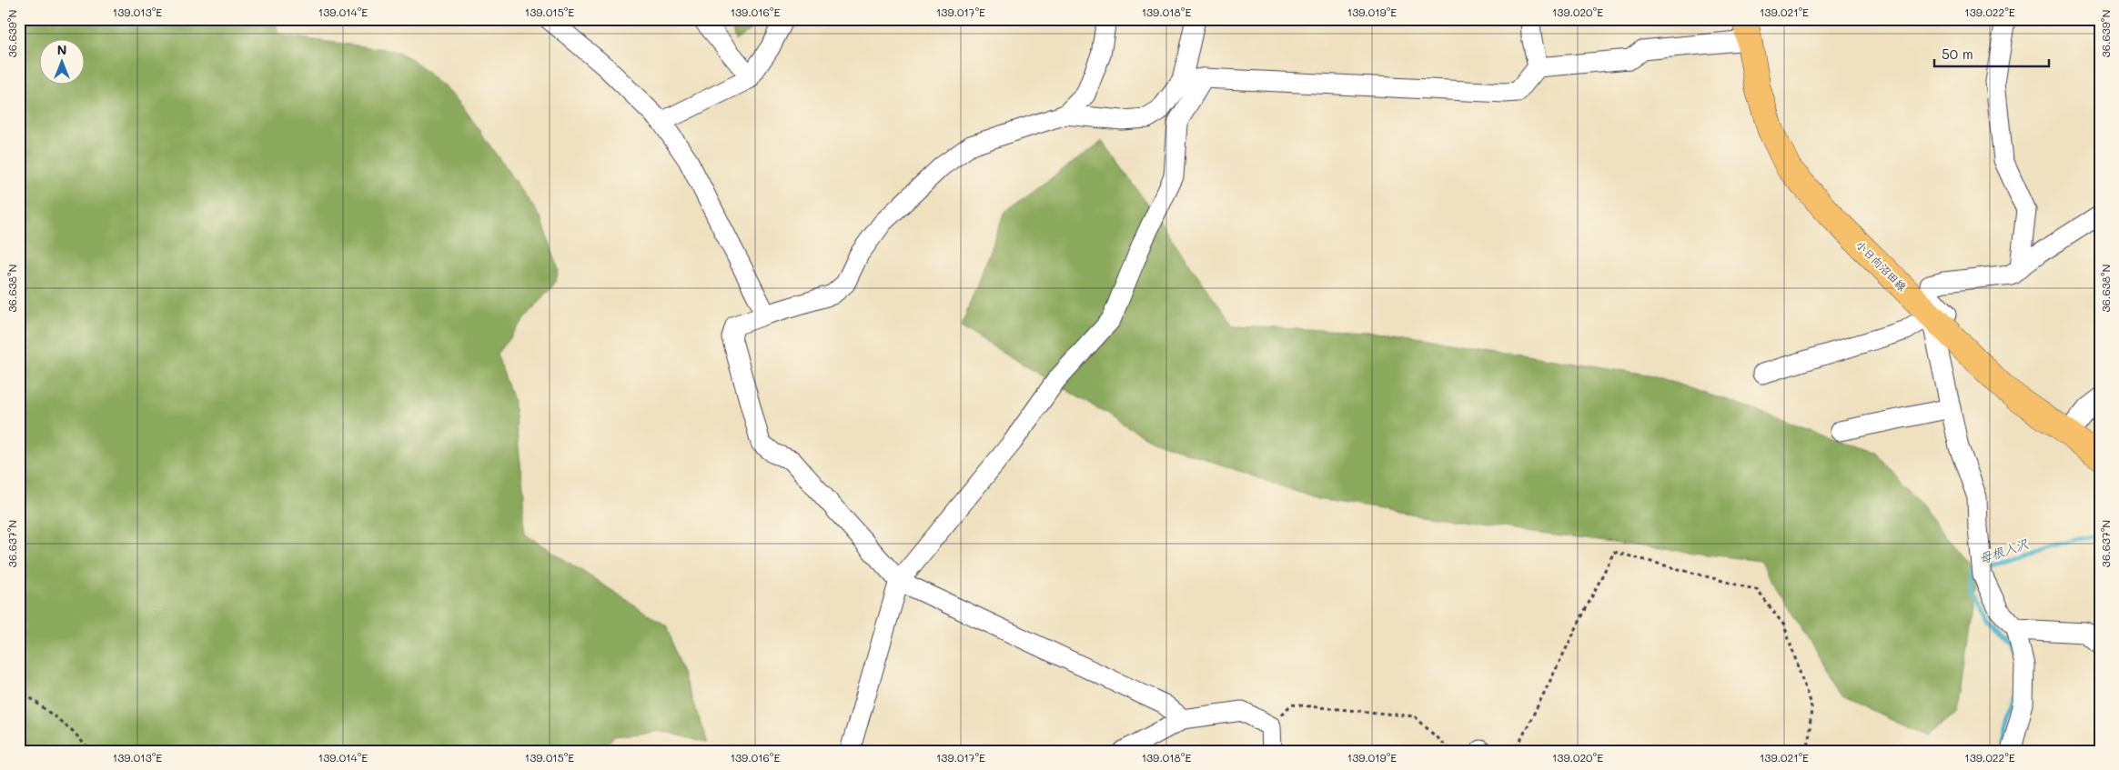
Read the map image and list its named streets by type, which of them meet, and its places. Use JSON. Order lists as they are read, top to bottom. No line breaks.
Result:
{"streets":{"main road":["小日向沼田線"]},"water":["母根入沢"],"scale_bar":"50 m","north":"top","coordinates":["139.013°E","139.014°E","139.015°E","139.016°E","139.017°E","139.018°E","139.019°E","139.020°E","139.021°E","139.022°E","36.639°N","36.638°N","36.637°N"]}
